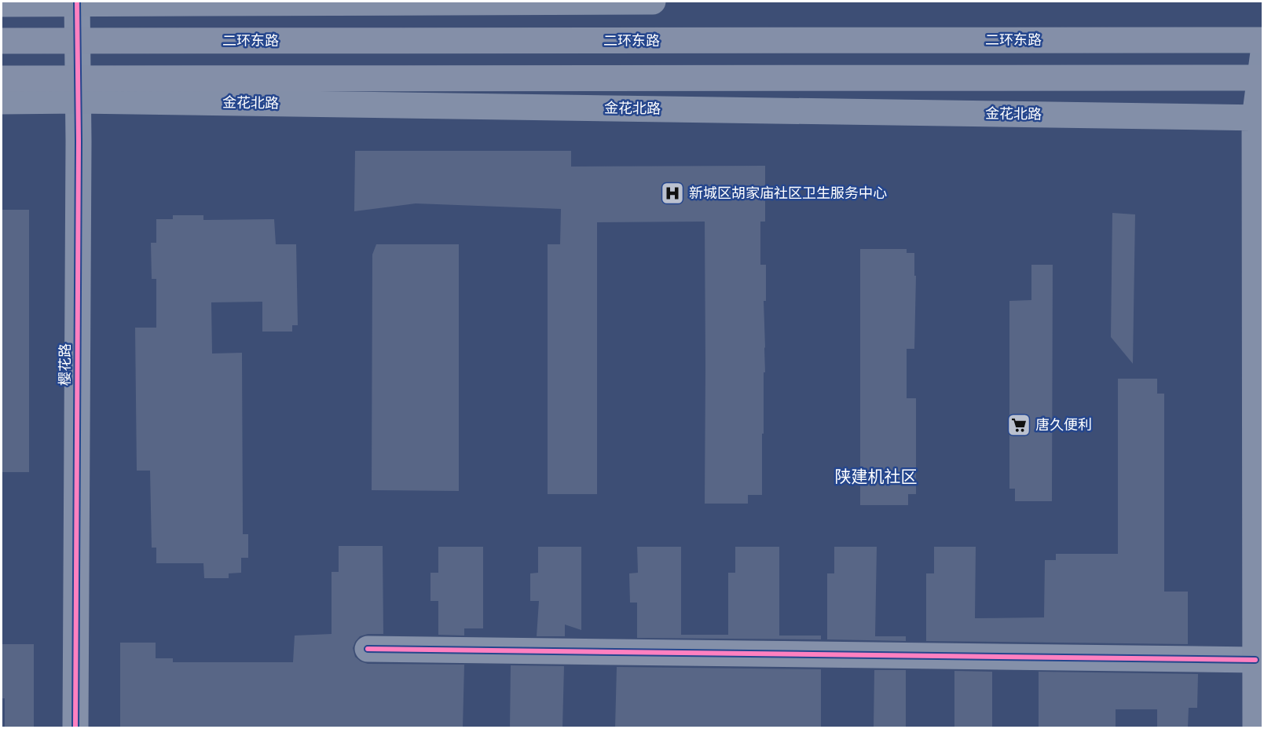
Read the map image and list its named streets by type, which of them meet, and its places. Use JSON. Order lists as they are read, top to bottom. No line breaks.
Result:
{"streets":{"highway":["二环东路"],"main road":["金花北路"],"street":["樱花路"]},"crossings":[["金花北路","樱花路"]],"districts":["陕建机社区"],"places":{"hospital":["新城区胡家庙社区卫生服务中心"],"supermarket":["唐久便利"]}}
